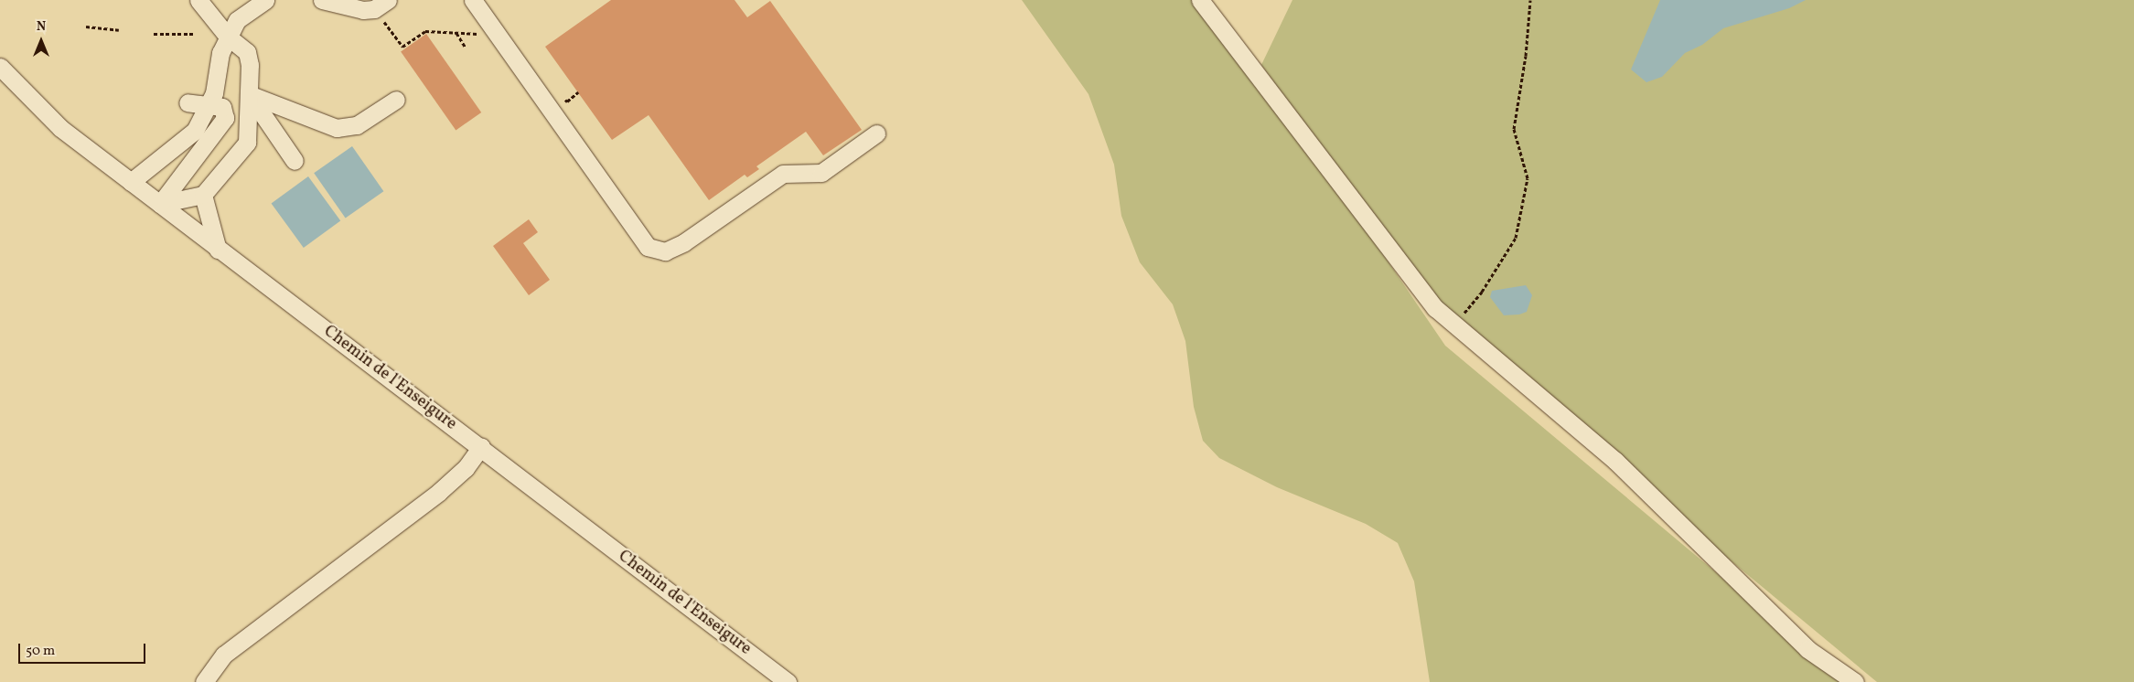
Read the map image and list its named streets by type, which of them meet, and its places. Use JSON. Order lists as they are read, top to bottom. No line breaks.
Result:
{"streets":{"street":["Chemin de l'Enseigure"]},"scale_bar":"50 m","north":"top"}
